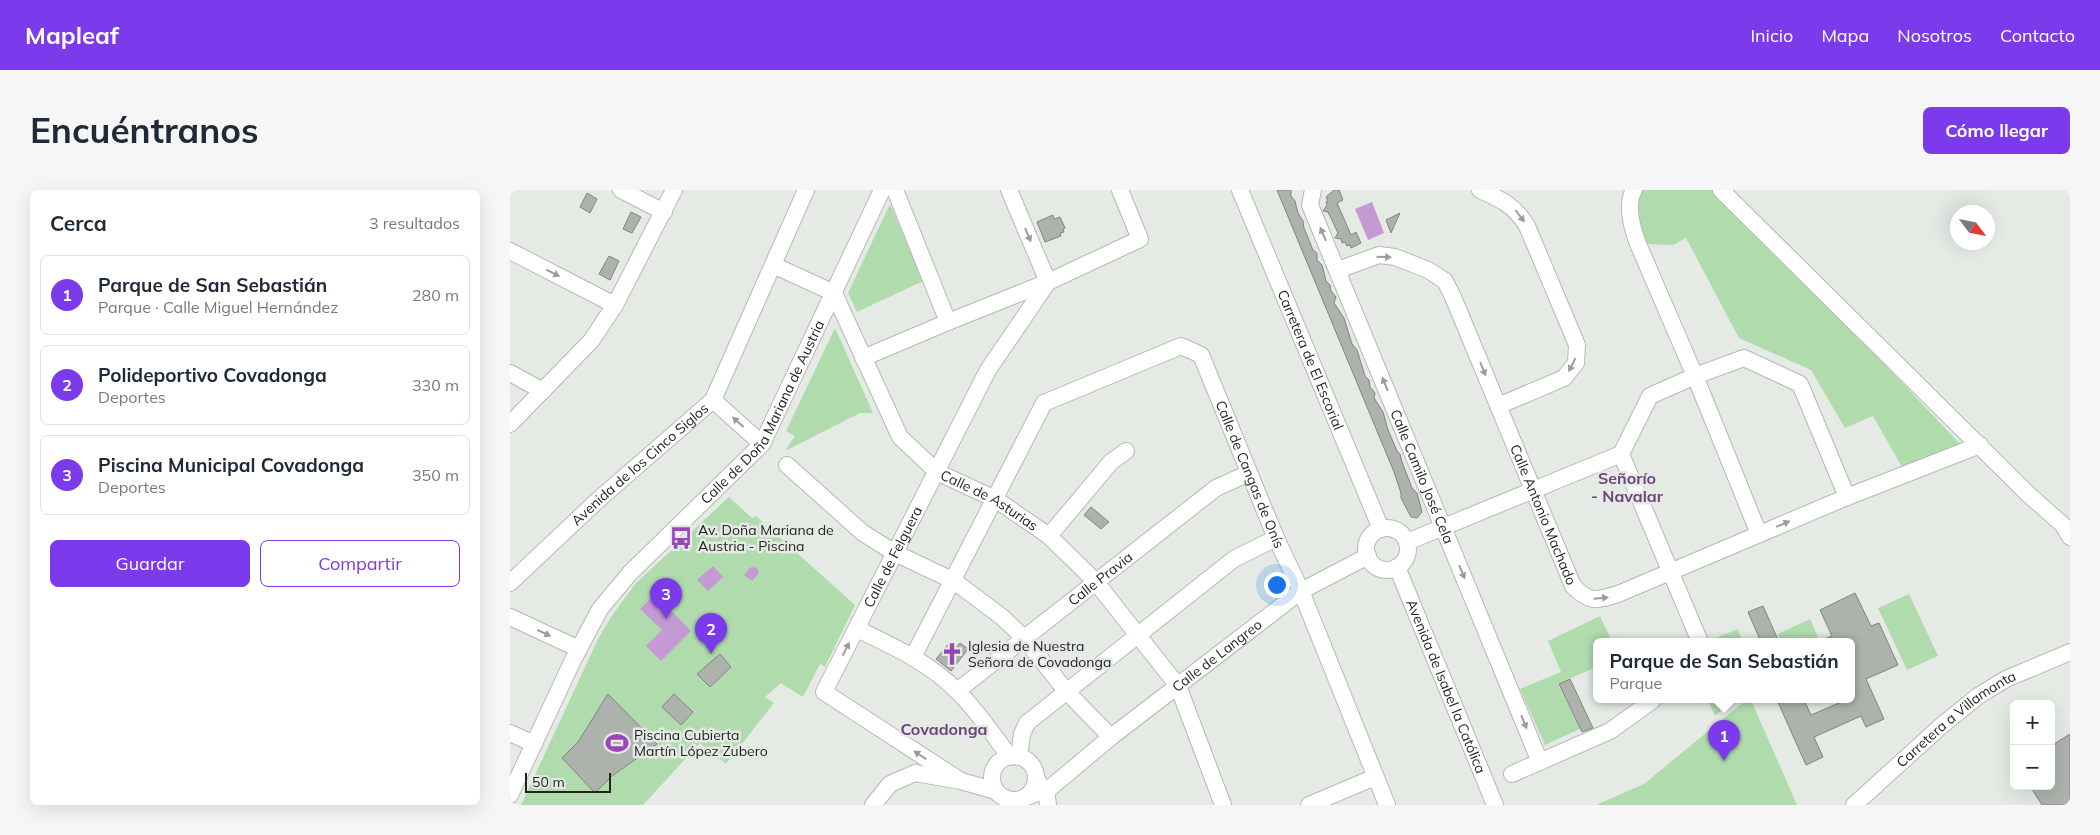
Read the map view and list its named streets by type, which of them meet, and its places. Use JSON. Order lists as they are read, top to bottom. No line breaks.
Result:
{"streets":{"street":["Carretera de El Escorial","Calle de Doña Mariana de Austria","Avenida de los Cinco Siglos","Calle de Cangas de Onís","Calle Camilo José Cela","Calle de Asturias","Calle Antonio Machado","Calle de Felguera","Calle Pravia","Calle de Langreo","Avenida de Isabel la Católica","Carretera a Villamanta"]},"crossings":[["Carretera de El Escorial","Calle de Langreo"],["Carretera de El Escorial","Avenida de Isabel la Católica"],["Calle de Doña Mariana de Austria","Calle de Asturias"],["Calle de Cangas de Onís","Calle de Asturias"],["Calle de Cangas de Onís","Calle Pravia"],["Calle de Cangas de Onís","Calle de Langreo"],["Calle Camilo José Cela","Calle Antonio Machado"],["Calle de Asturias","Calle de Felguera"],["Calle de Asturias","Calle Pravia"],["Calle de Asturias","Calle de Langreo"],["Calle de Langreo","Avenida de Isabel la Católica"]],"districts":["Señorío - Navalar","Covadonga"],"places":{"bus stop":["Av. Doña Mariana de Austria - Piscina"],"church":["Iglesia de Nuestra Señora de Covadonga"],"sports":["Piscina Cubierta Martín López Zubero"]},"scale_bar":"50 m","north":"bottom right","page":{"header":"Mapleaf","nav":["Inicio","Mapa","Nosotros","Contacto"],"buttons":["Cómo llegar",["Guardar","Compartir"]],"title":"Encuéntranos","heading":["Cerca","3 resultados"],"list":[{"mark":"1","name":"Parque de San Sebastián","note":"Parque · Calle Miguel Hernández","value":"280 m"},{"mark":"2","name":"Polideportivo Covadonga","note":"Deportes","value":"330 m"},{"mark":"3","name":"Piscina Municipal Covadonga","note":"Deportes","value":"350 m"}],"pins":["3","2","1"],"popup":["Parque de San Sebastián","Parque"],"map_buttons":["+","−"],"scale":"50 m"}}
